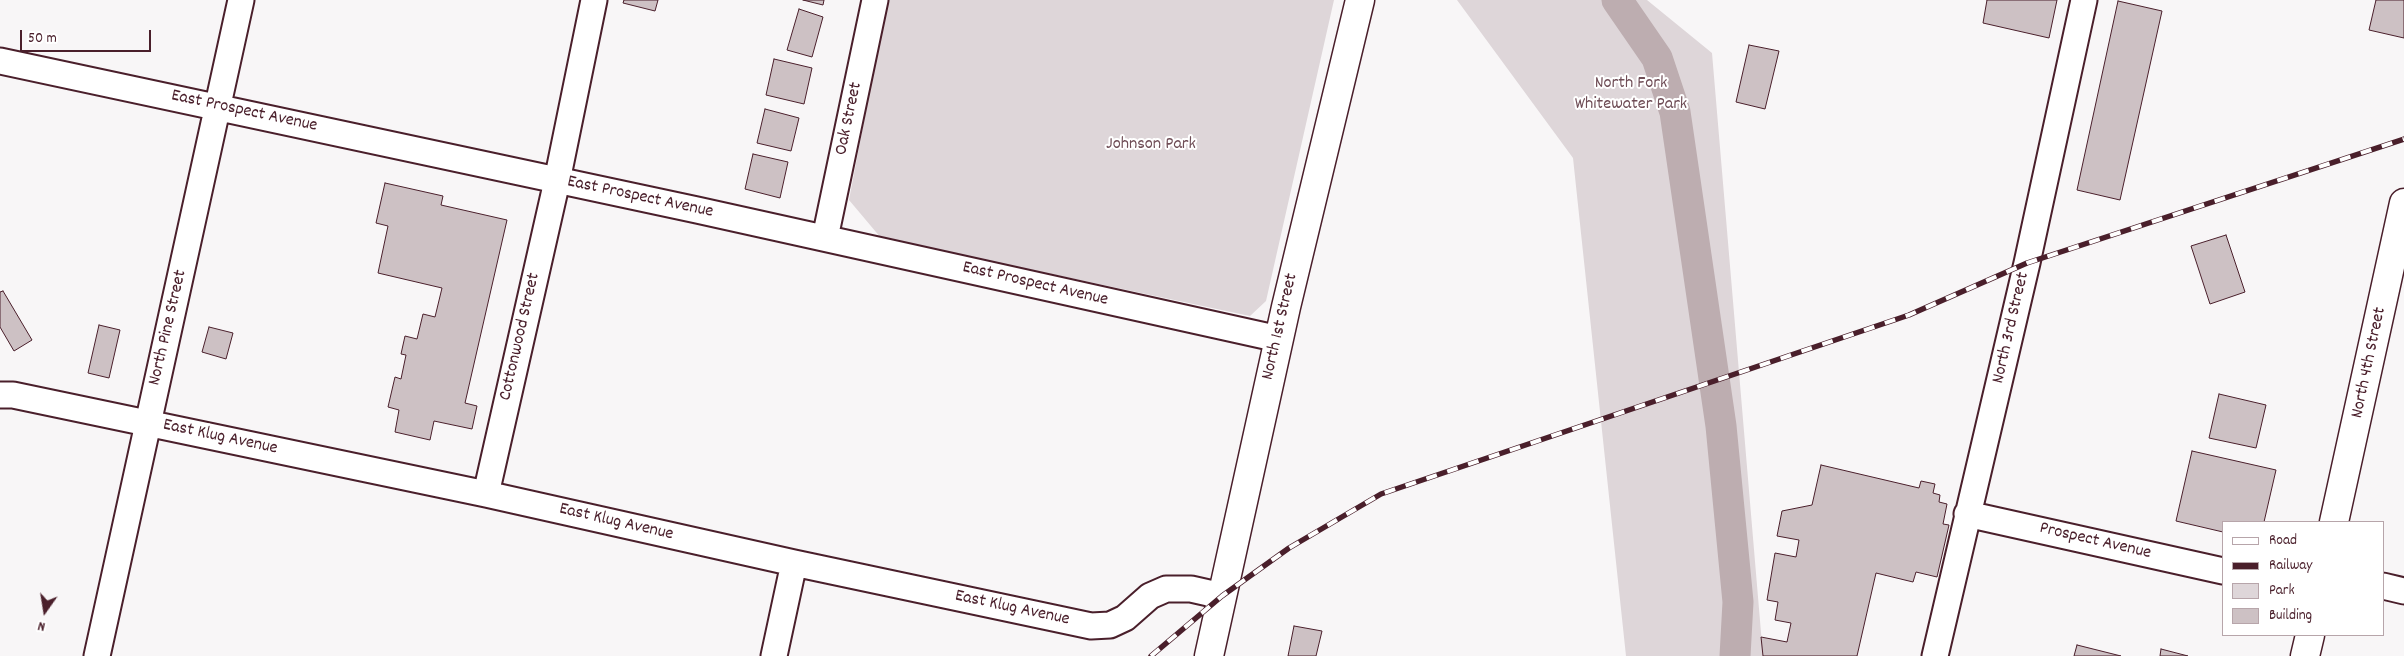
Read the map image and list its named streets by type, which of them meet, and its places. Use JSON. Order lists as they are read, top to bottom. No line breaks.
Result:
{"streets":{"main road":["North 1st Street","North 4th Street"],"street":["East Prospect Avenue","Oak Street","North Pine Street","North 3rd Street","Cottonwood Street","East Klug Avenue","Prospect Avenue"]},"crossings":[["East Prospect Avenue","Oak Street"],["East Prospect Avenue","North 1st Street"],["East Prospect Avenue","North Pine Street"],["East Prospect Avenue","Cottonwood Street"],["North 1st Street","East Klug Avenue"],["North Pine Street","East Klug Avenue"],["North 3rd Street","Prospect Avenue"],["Cottonwood Street","East Klug Avenue"]],"parks":["North Fork Whitewater Park","Johnson Park"],"legend":["Road","Railway","Park","Building"],"scale_bar":"50 m","north":"bottom"}
